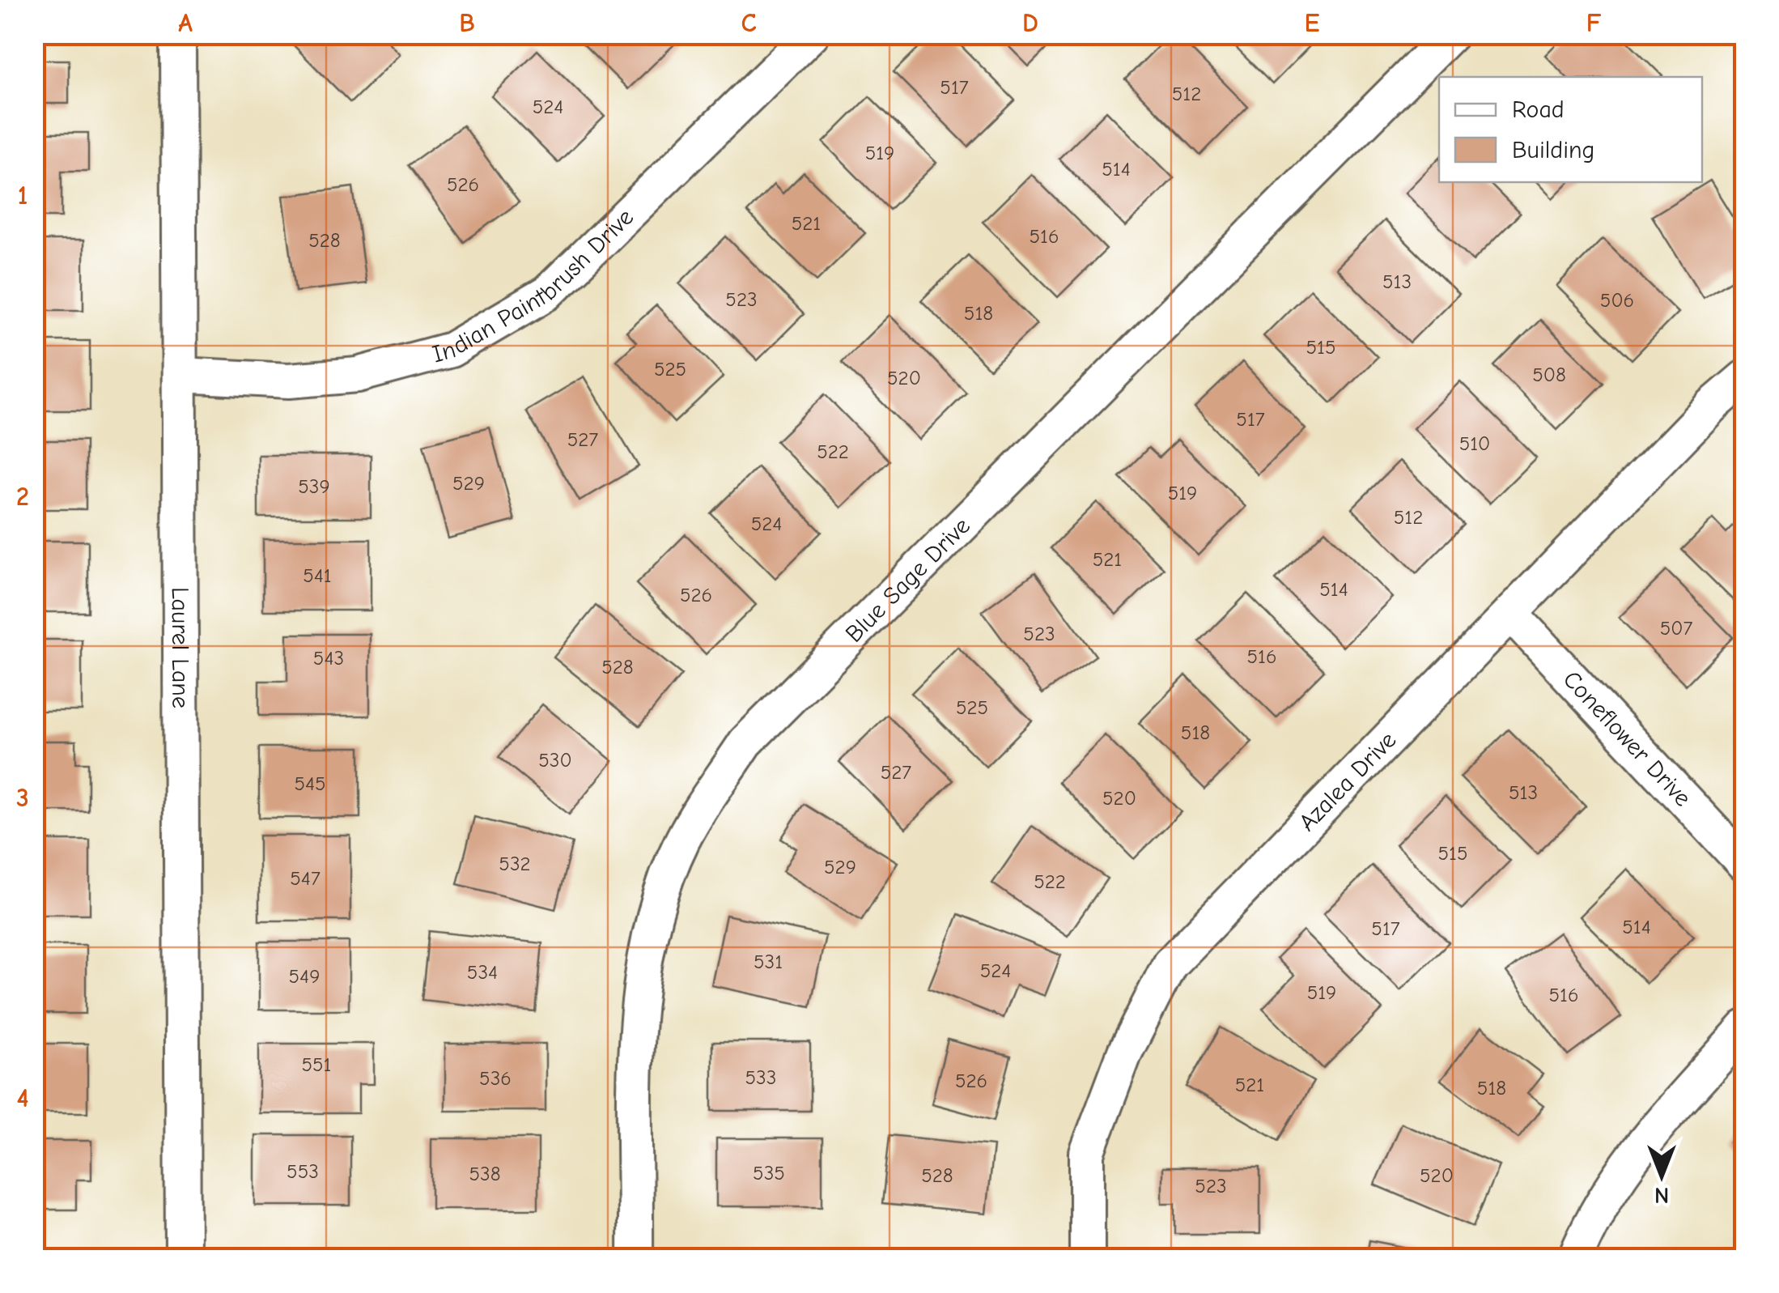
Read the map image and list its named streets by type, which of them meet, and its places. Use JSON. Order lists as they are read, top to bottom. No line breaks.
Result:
{"streets":{"street":["Indian Paintbrush Drive","Blue Sage Drive","Laurel Lane","Coneflower Drive","Azalea Drive"]},"crossings":[["Indian Paintbrush Drive","Laurel Lane"],["Coneflower Drive","Azalea Drive"]],"house_numbers":["517","512","524","519","514","526","521","516","528","513","523","506","518","515","525","508","520","517","527","510","522","529","539","519","512","524","521","541","514","526","507","523","516","543","528","525","518","530","527","545","513","520","515","532","529","547","522","514","517","531","524","534","549","519","516","551","533","536","526","521","518","553","535","538","528","520","523"],"legend":["Road","Building"],"north":"bottom","grid":{"columns":["A","B","C","D","E","F"],"rows":["1","2","3","4"]}}
